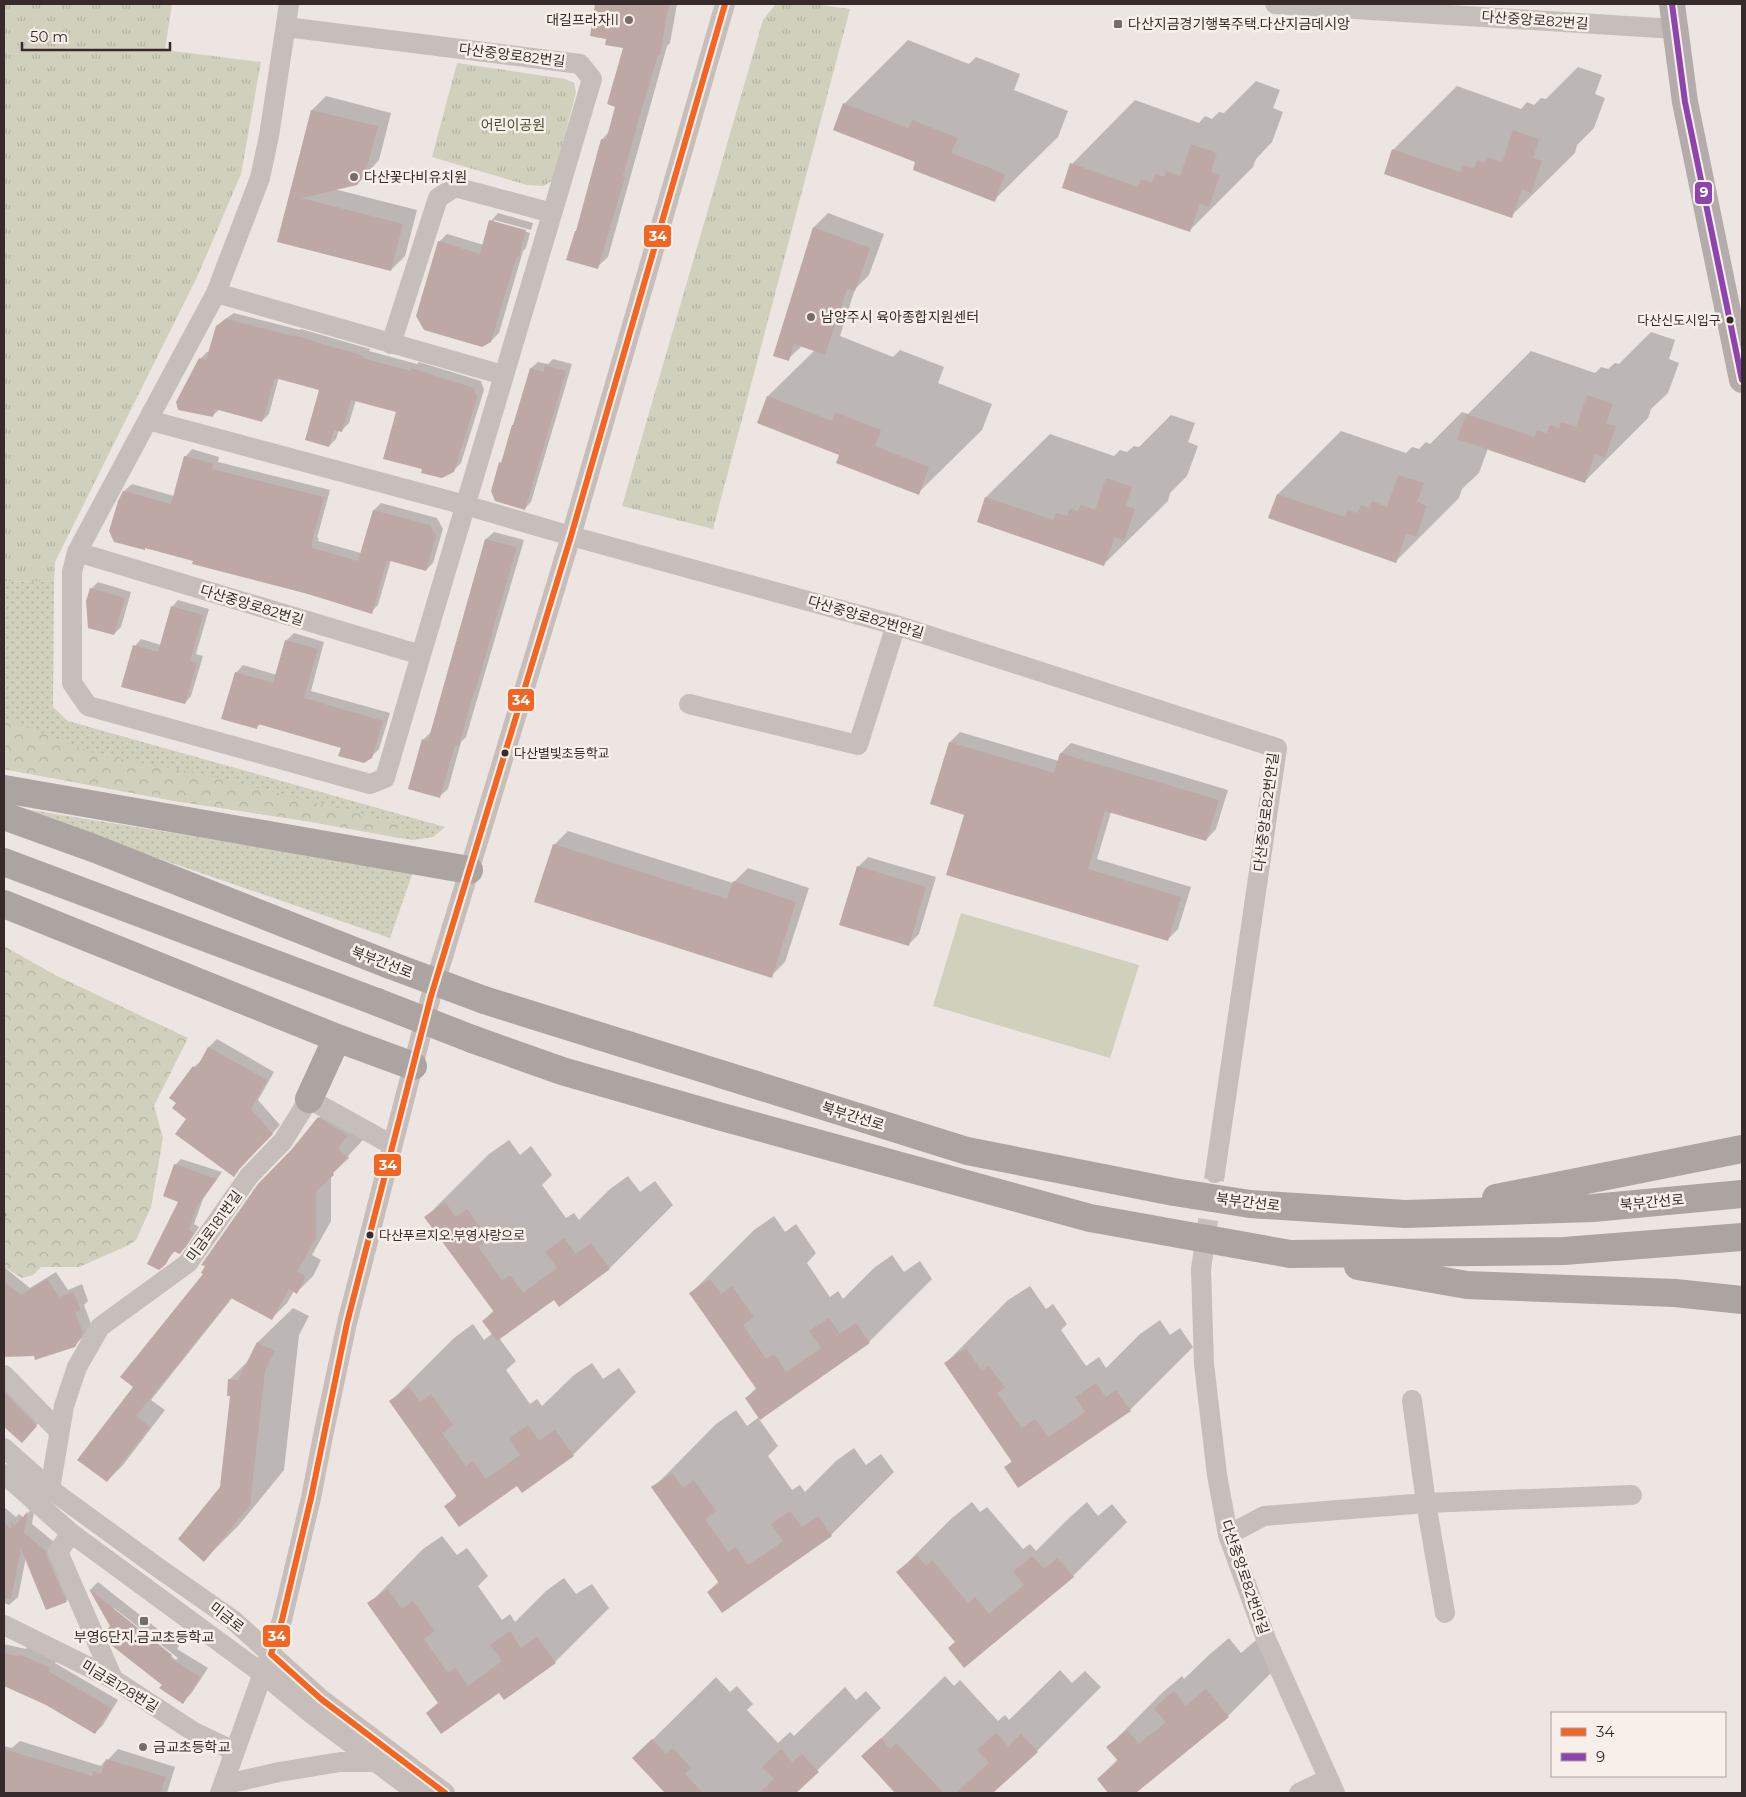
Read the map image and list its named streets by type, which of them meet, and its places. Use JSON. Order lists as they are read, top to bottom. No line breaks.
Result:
{"streets":{"highway":["북부간선로"],"street":["다산중앙로82번길","다산중앙로82번안길","미금로181번길","미금로","미금로128번길"]},"crossings":[["미금로181번길","미금로"]],"parks":["어린이공원"],"places":{"other":["대길프라자II","다산꽃다비유치원","남양주시 육아종합지원센터","다산신도시입구","다산별빛초등학교","다산푸르지오.부영사랑으로","금교초등학교"],"transit":["다산지금경기행복주택.다산지금데시앙","부영6단지.금교초등학교"]},"lines":["transit line 34","transit line 9"],"legend":["34","9"],"scale_bar":"50 m"}
